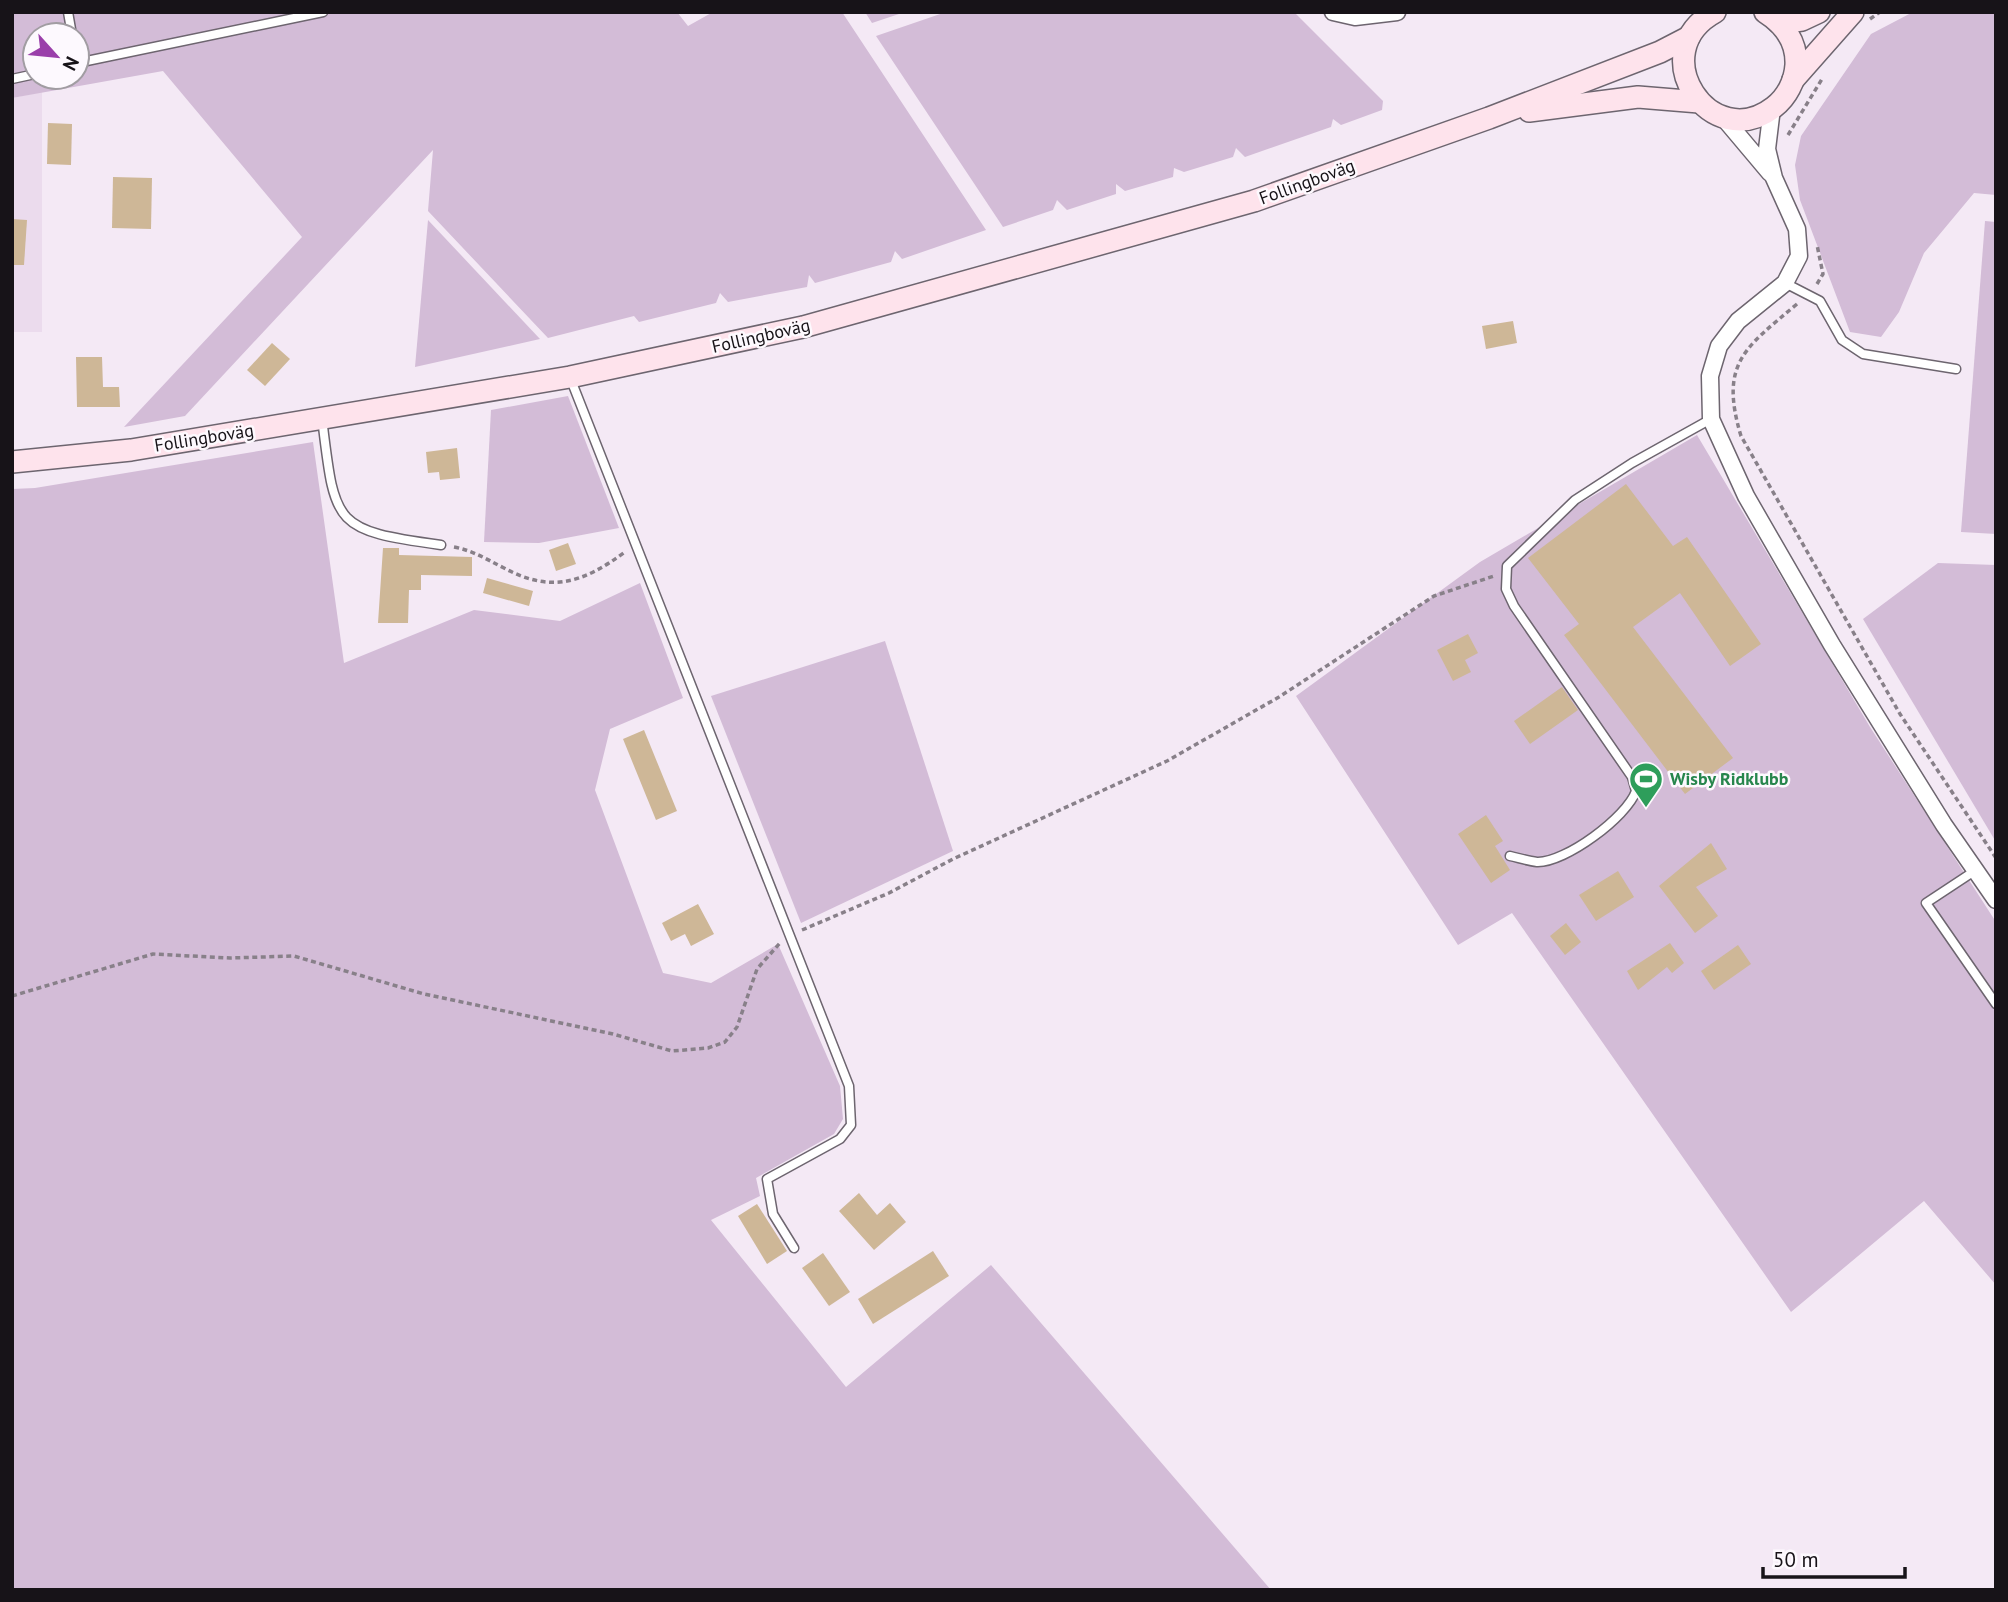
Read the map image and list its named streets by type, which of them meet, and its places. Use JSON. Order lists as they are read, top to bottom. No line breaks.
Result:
{"streets":{"main road":["Follingboväg"]},"places":{"sports":["Wisby Ridklubb"]},"scale_bar":"50 m","north":"bottom right"}
